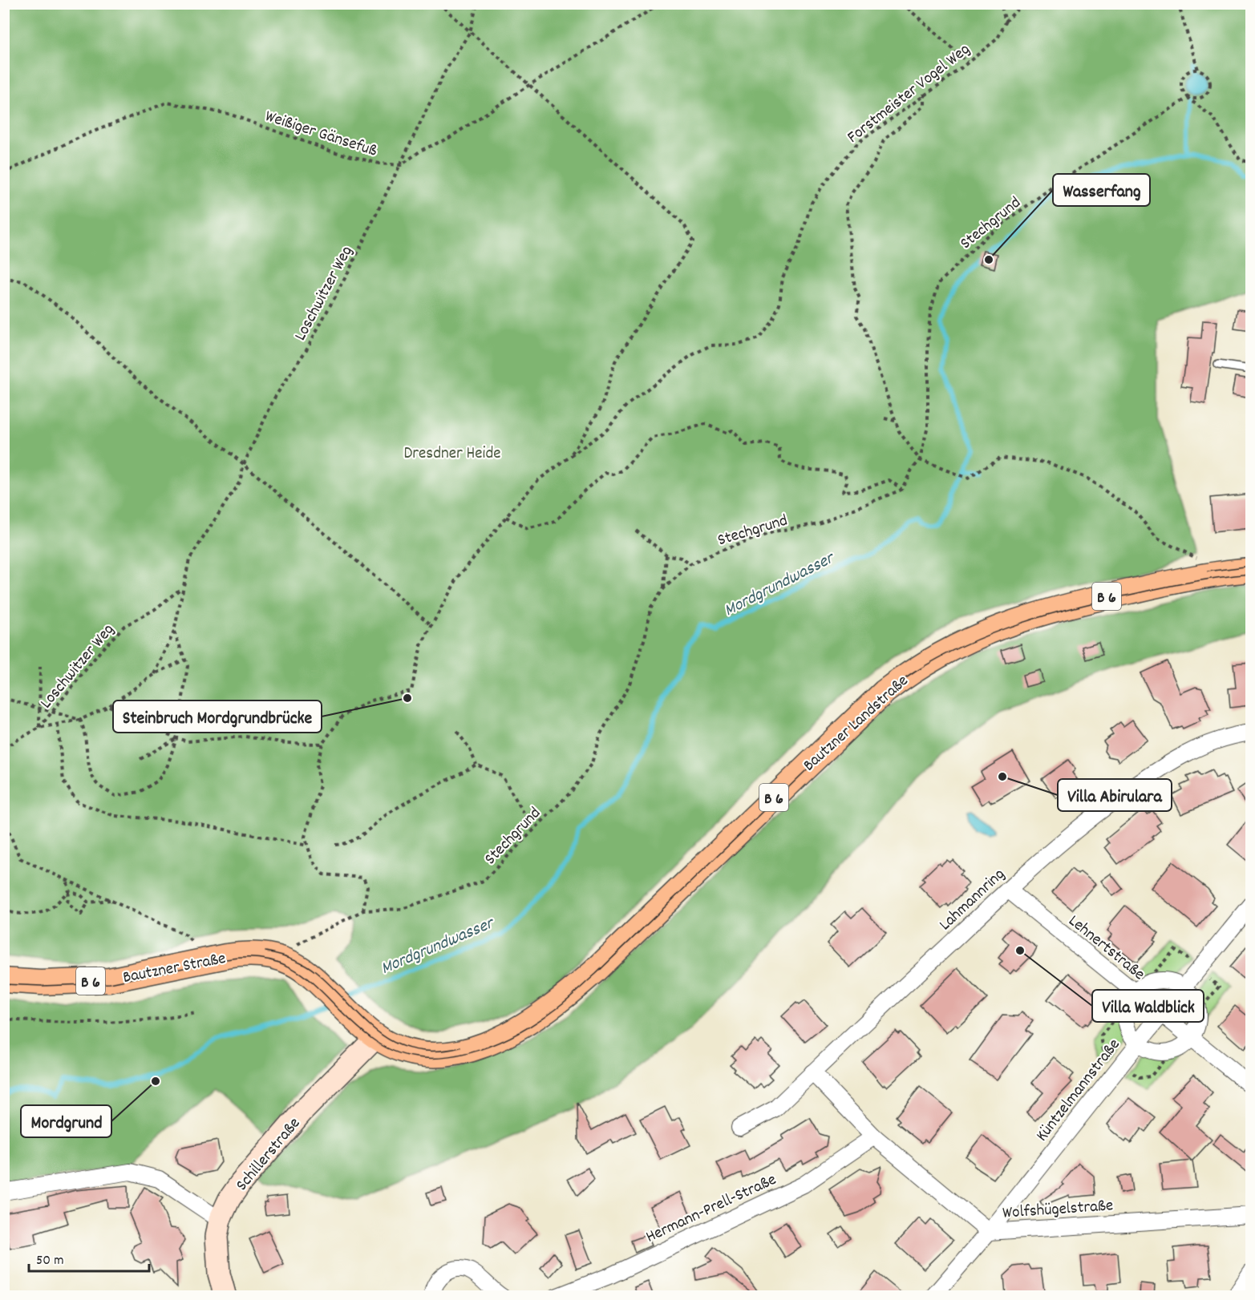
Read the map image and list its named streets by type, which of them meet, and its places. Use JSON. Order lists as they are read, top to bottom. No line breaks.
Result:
{"streets":{"main road":["B 6","Bautzner Landstraße","Bautzner Straße"],"street":["Lahmannring","Lehnertstraße","Küntzelmannstraße","Schillerstraße","Hermann-Prell-Straße","Wolfshügelstraße"],"path":["Forstmeister Vogel Weg","Weißiger Gänsefuß","Stechgrund","Loschwitzer Weg"]},"crossings":[["Weißiger Gänsefuß","Loschwitzer Weg"],["Stechgrund","Bautzner Straße"],["Bautzner Landstraße","Bautzner Straße"],["Bautzner Landstraße","Schillerstraße"],["Lahmannring","Lehnertstraße"],["Lahmannring","Wolfshügelstraße"],["Lehnertstraße","Küntzelmannstraße"],["Bautzner Straße","Schillerstraße"],["Küntzelmannstraße","Wolfshügelstraße"],["Hermann-Prell-Straße","Wolfshügelstraße"]],"water":["Mordgrundwasser"],"parks":["Dresdner Heide"],"places":["Wasserfang","Steinbruch Mordgrundbrücke","Villa Abirulara","Villa Waldblick","Mordgrund"],"scale_bar":"50 m"}
